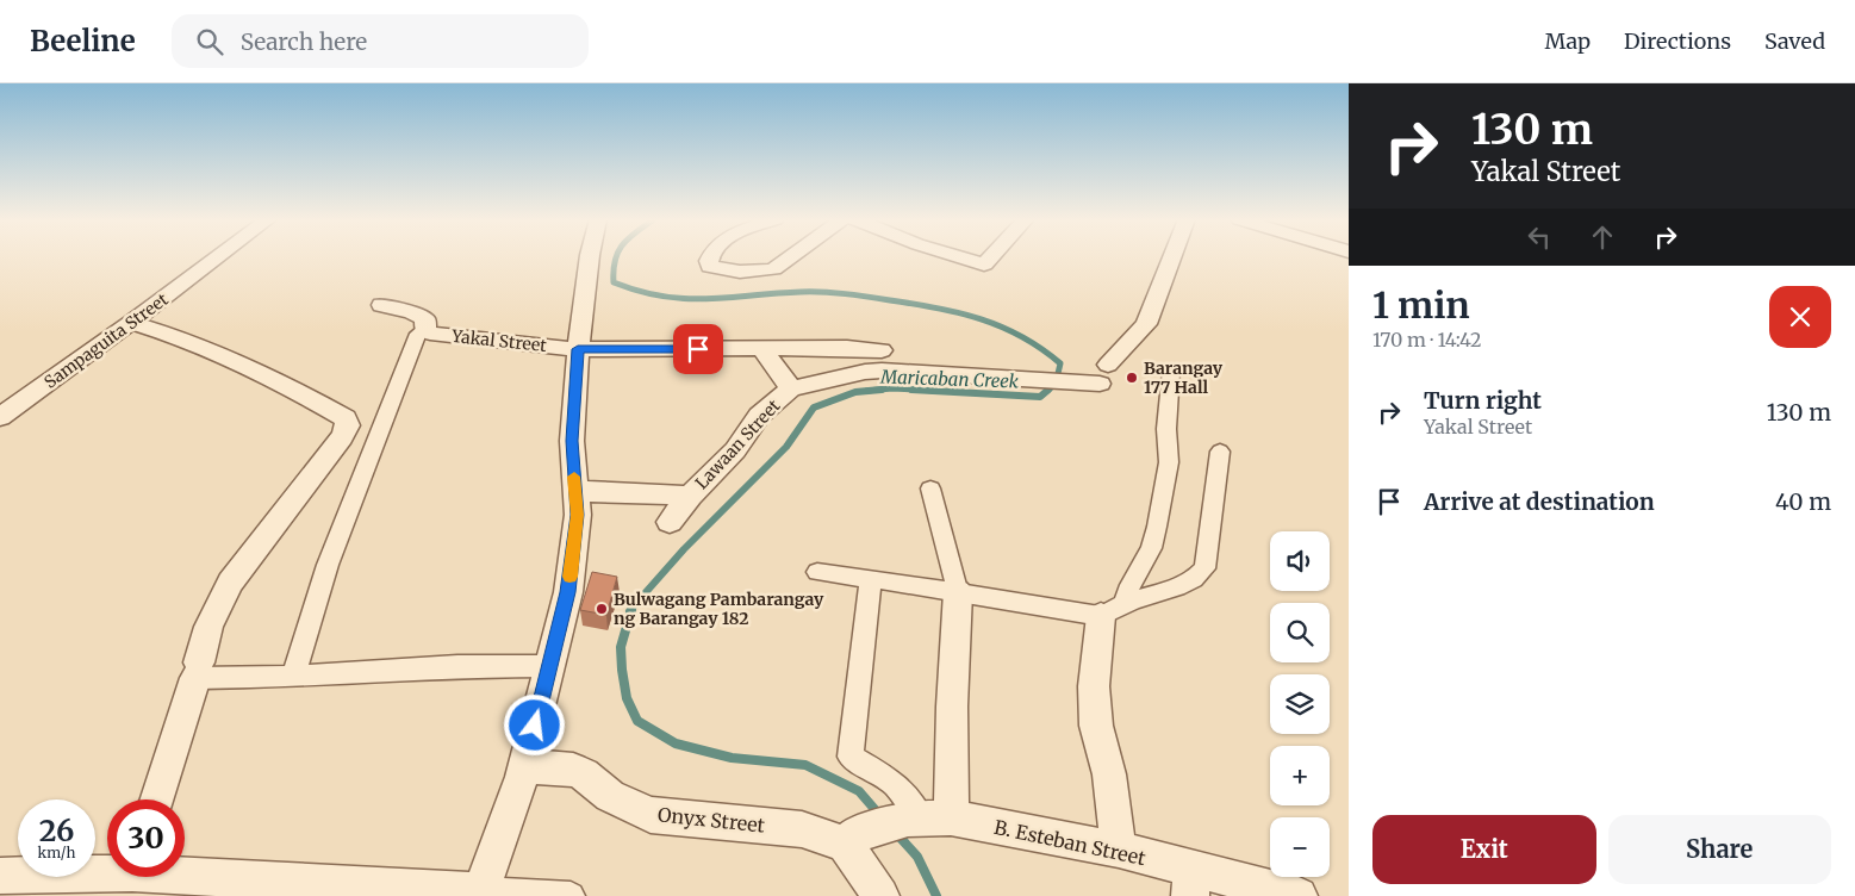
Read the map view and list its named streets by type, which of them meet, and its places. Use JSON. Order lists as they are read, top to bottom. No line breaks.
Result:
{"streets":{"street":["Sampaguita Street","Yakal Street","Lawaan Street","Onyx Street","B. Esteban Street"]},"crossings":[["Onyx Street","B. Esteban Street"]],"water":["Maricaban Creek"],"places":["Barangay 177 Hall","Bulwagang Pambarangay ng Barangay 182"],"page":{"header":"Beeline","search":"Search here","nav":["Map","Directions","Saved"],"turn":["130 m","Yakal Street"],"heading":["1 min","170 m · 14:42"],"list":[{"name":"Turn right","note":"Yakal Street","value":"130 m"},{"name":"Arrive at destination","value":"40 m"}],"map_buttons":["+","−"],"speed":"26 km/h","limit":"30","buttons":["Exit","Share"]}}
